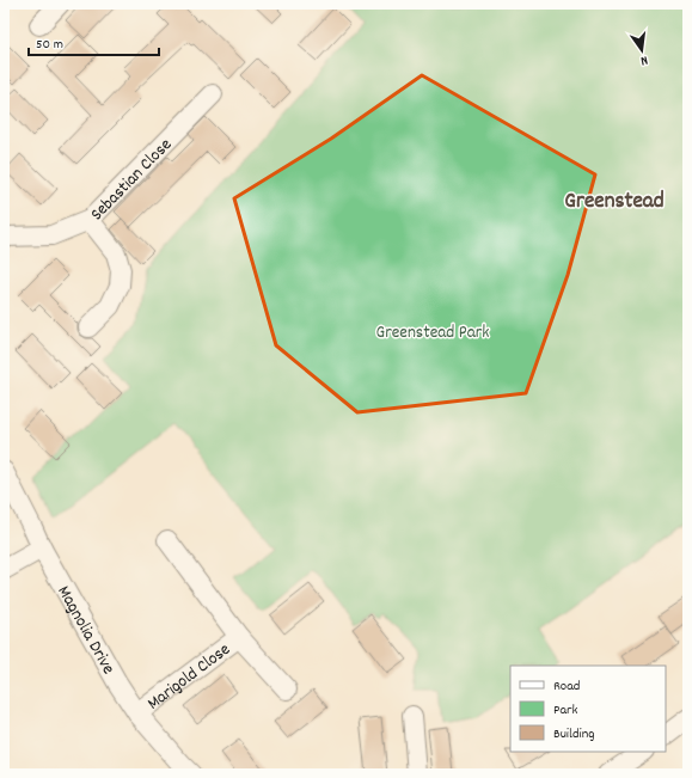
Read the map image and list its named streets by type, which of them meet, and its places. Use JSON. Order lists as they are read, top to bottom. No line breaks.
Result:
{"streets":{"street":["Sebastian Close","Magnolia Drive","Marigold Close"]},"crossings":[["Magnolia Drive","Marigold Close"]],"districts":["Greenstead"],"parks":["Greenstead Park"],"legend":["Road","Park","Building"],"scale_bar":"50 m","north":"bottom"}
